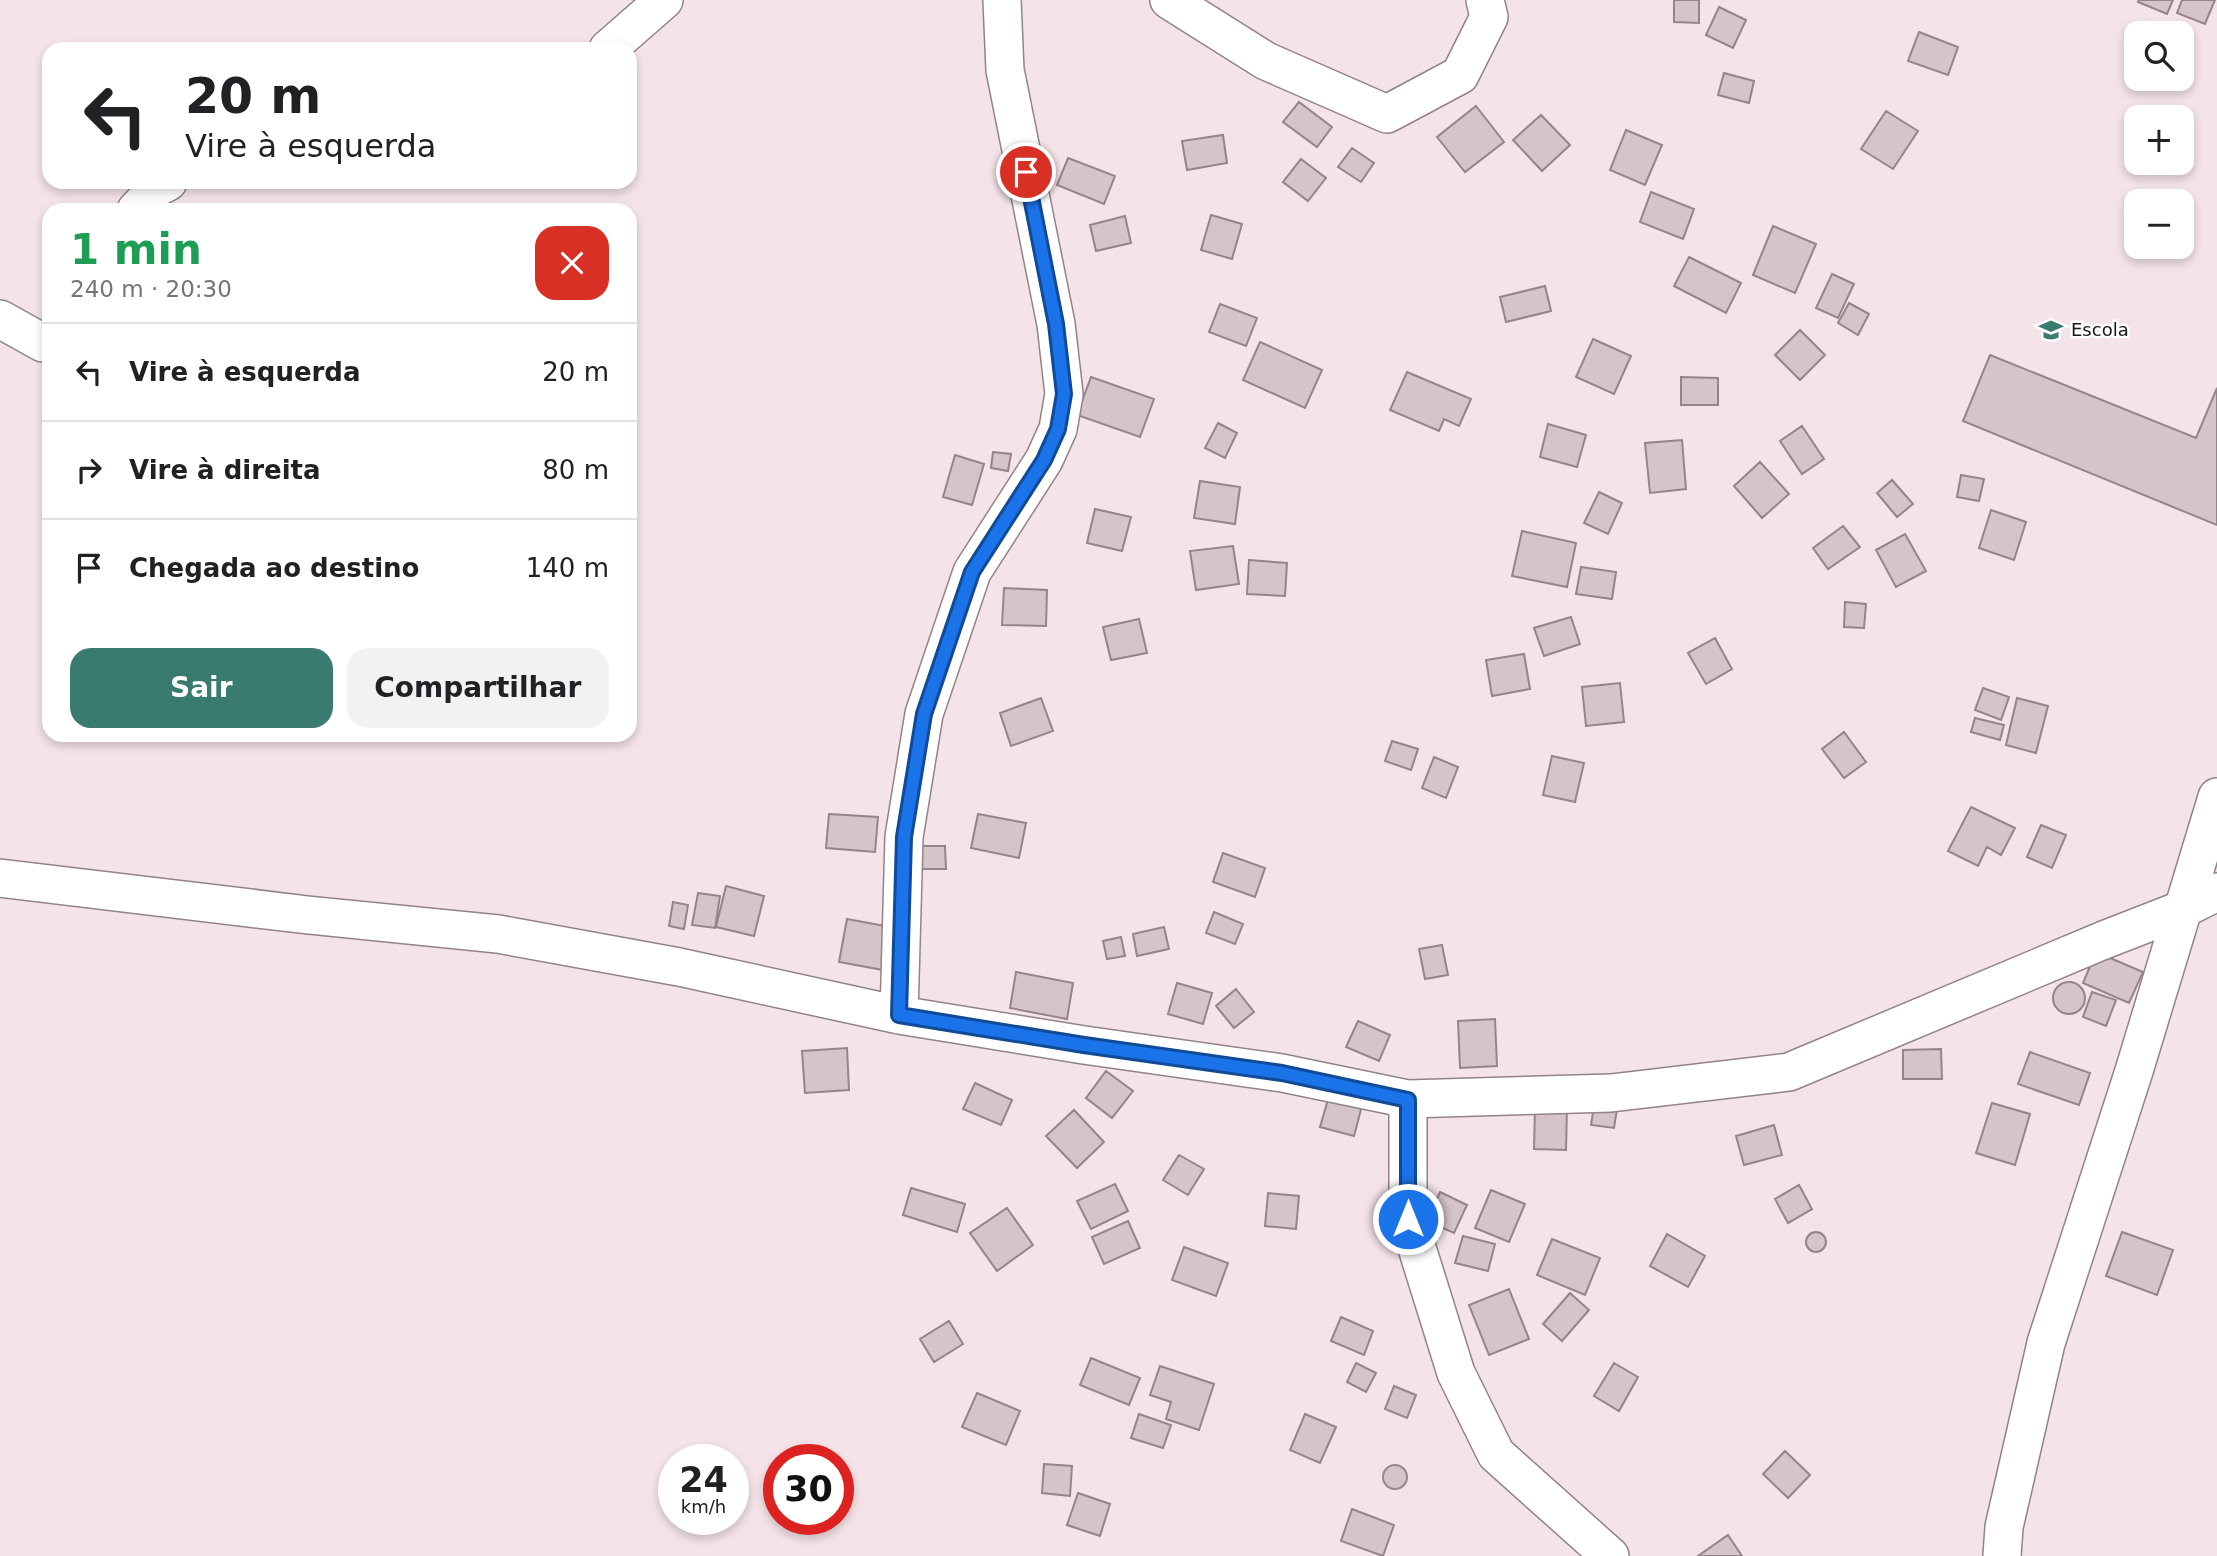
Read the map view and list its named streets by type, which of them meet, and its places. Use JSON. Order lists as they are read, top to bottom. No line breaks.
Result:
{"places":{"school or university":["Escola"]},"page":{"map_buttons":["+","−"],"turn":["20 m","Vire à esquerda"],"heading":["1 min","240 m · 20:30"],"list":[{"name":"Vire à esquerda","value":"20 m"},{"name":"Vire à direita","value":"80 m"},{"name":"Chegada ao destino","value":"140 m"}],"buttons":["Sair","Compartilhar"],"speed":"24 km/h","limit":"30"}}
